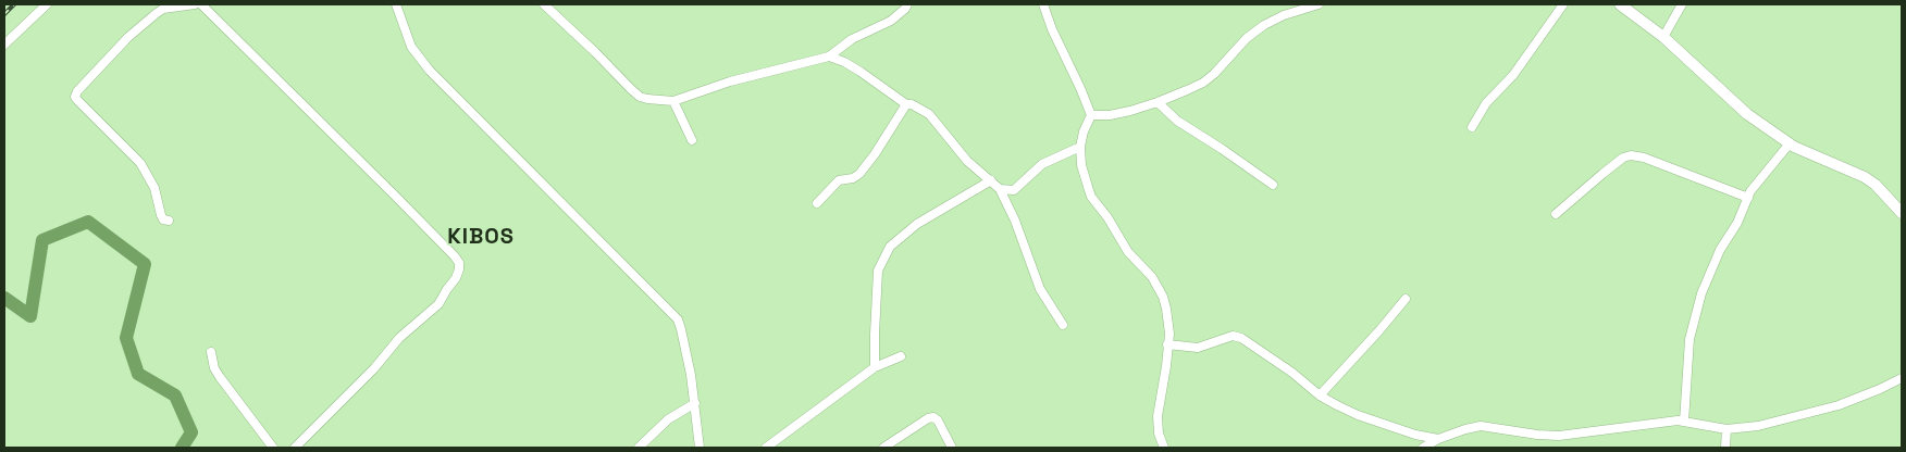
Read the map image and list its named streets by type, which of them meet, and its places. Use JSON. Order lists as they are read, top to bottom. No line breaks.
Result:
{"districts":["KIBOS"]}
